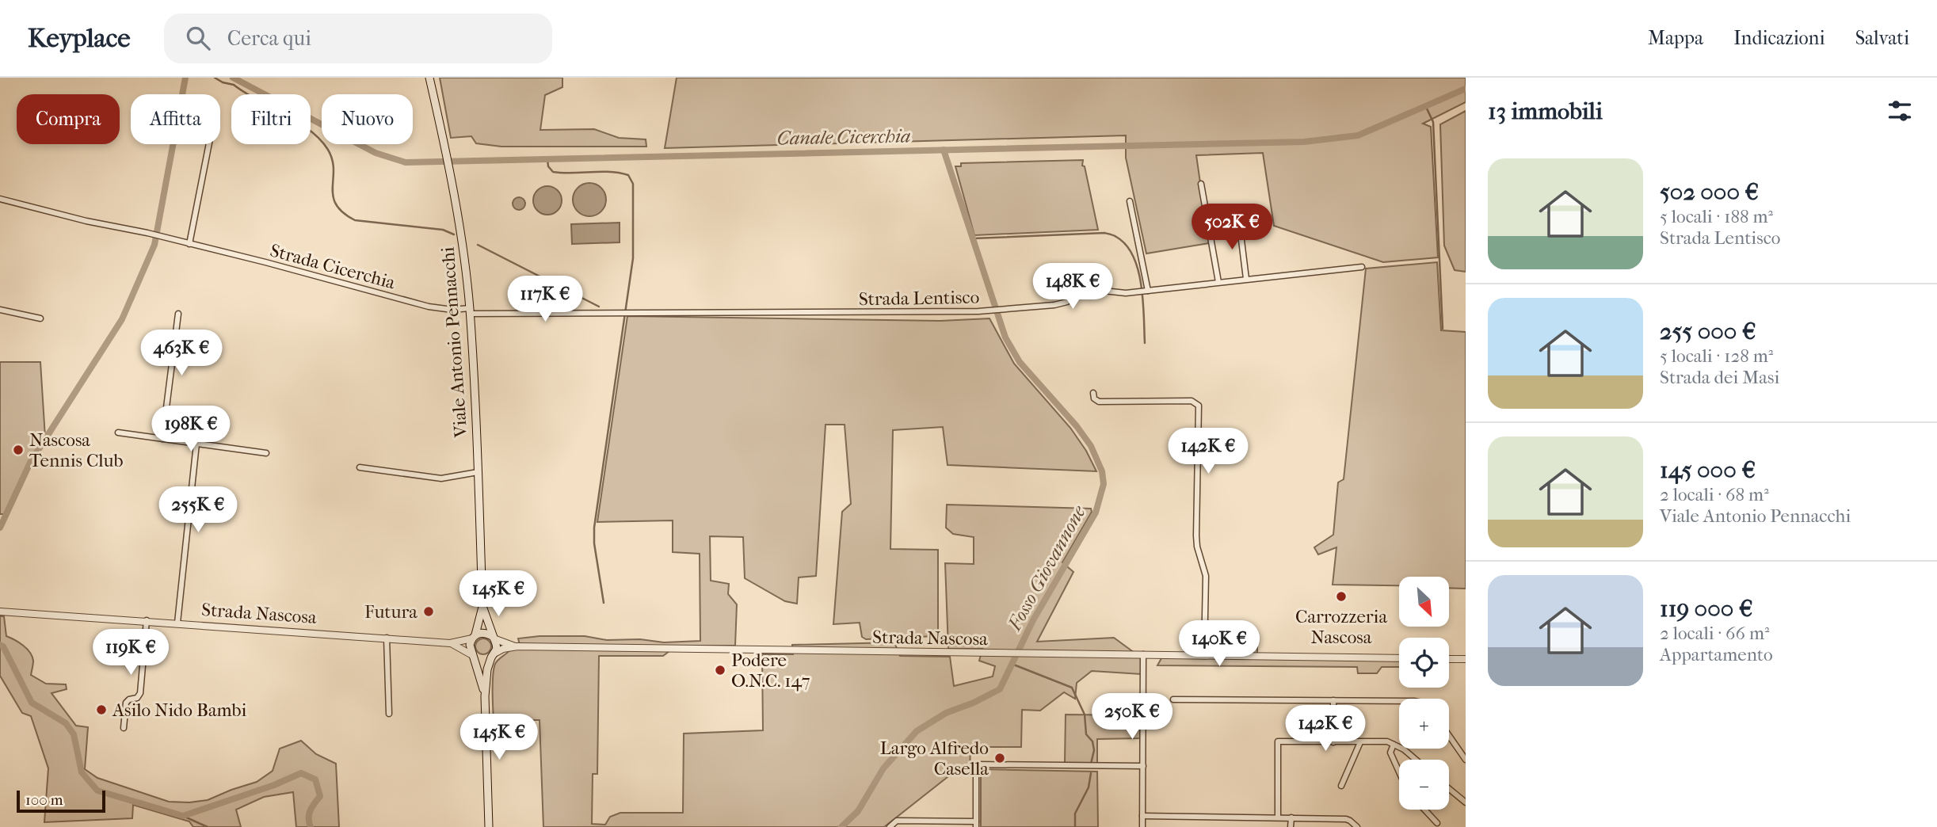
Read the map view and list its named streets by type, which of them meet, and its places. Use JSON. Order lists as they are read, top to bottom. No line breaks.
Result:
{"streets":{"main road":["Viale Antonio Pennacchi"],"street":["Strada Cicerchia","Strada Lentisco","Strada Nascosa"]},"crossings":[["Strada Cicerchia","Strada Lentisco"],["Strada Cicerchia","Viale Antonio Pennacchi"],["Strada Lentisco","Viale Antonio Pennacchi"],["Viale Antonio Pennacchi","Strada Nascosa"]],"water":["Canale Cicerchia","Fosso Giovannone"],"places":["Nascosa Tennis Club","Carrozzeria Nascosa","Futura","Podere O.N.C. 147","Asilo Nido Bambi","Largo Alfredo Casella"],"scale_bar":"100 m","north":"bottom right","page":{"header":"Keyplace","search":"Cerca qui","nav":["Mappa","Indicazioni","Salvati"],"heading":"13 immobili","chip":["Compra","Affitta","Filtri","Nuovo"],"list":[{"name":"502 000 €","note":"5 locali · 188 m² · Strada Lentisco"},{"name":"255 000 €","note":"5 locali · 128 m² · Strada dei Masi"},{"name":"145 000 €","note":"2 locali · 68 m² · Viale Antonio Pennacchi"},{"name":"119 000 €","note":"2 locali · 66 m² · Appartamento"}],"price":["502K €","148K €","117K €","463K €","198K €","142K €","255K €","145K €","140K €","119K €","250K €","142K €","145K €"],"map_buttons":["+","−"],"scale":"100 m"}}
